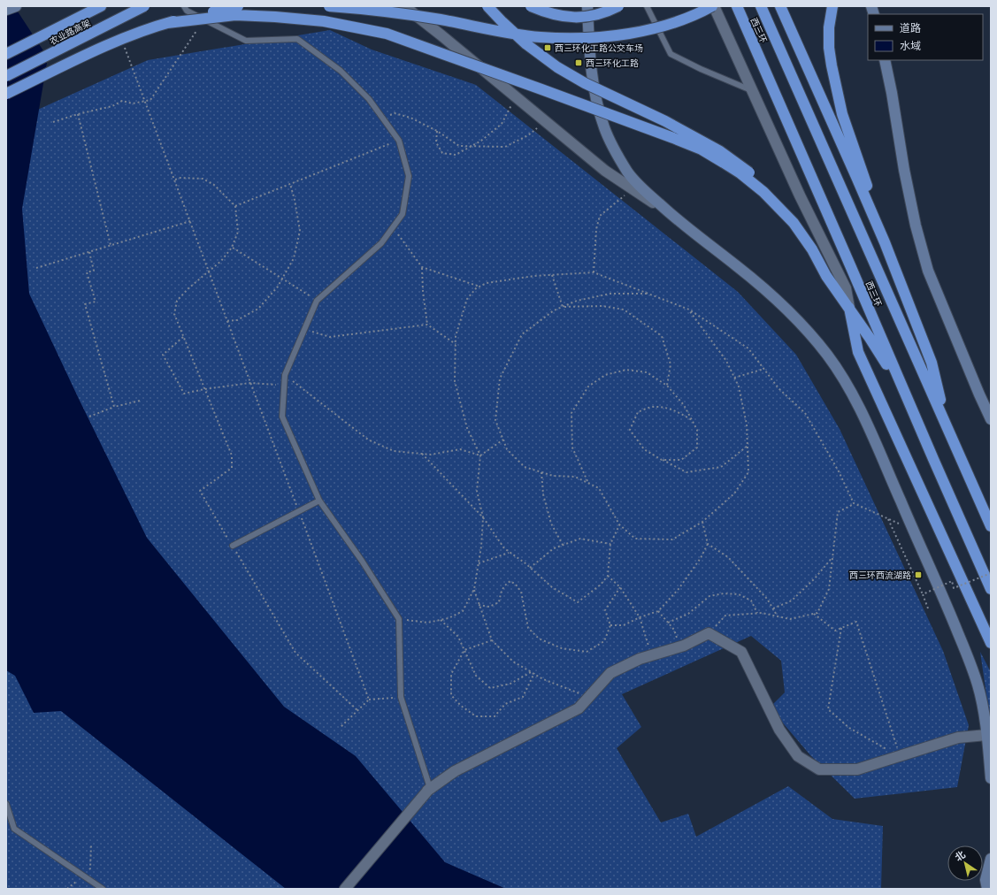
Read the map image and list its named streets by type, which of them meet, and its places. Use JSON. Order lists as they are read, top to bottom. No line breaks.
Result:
{"streets":{"highway":["西三环","农业路高架"]},"places":{"transit":["西三环化工路公交车场","西三环化工路","西三环西流湖路"]},"legend":["道路","水域"],"north":"top left"}
